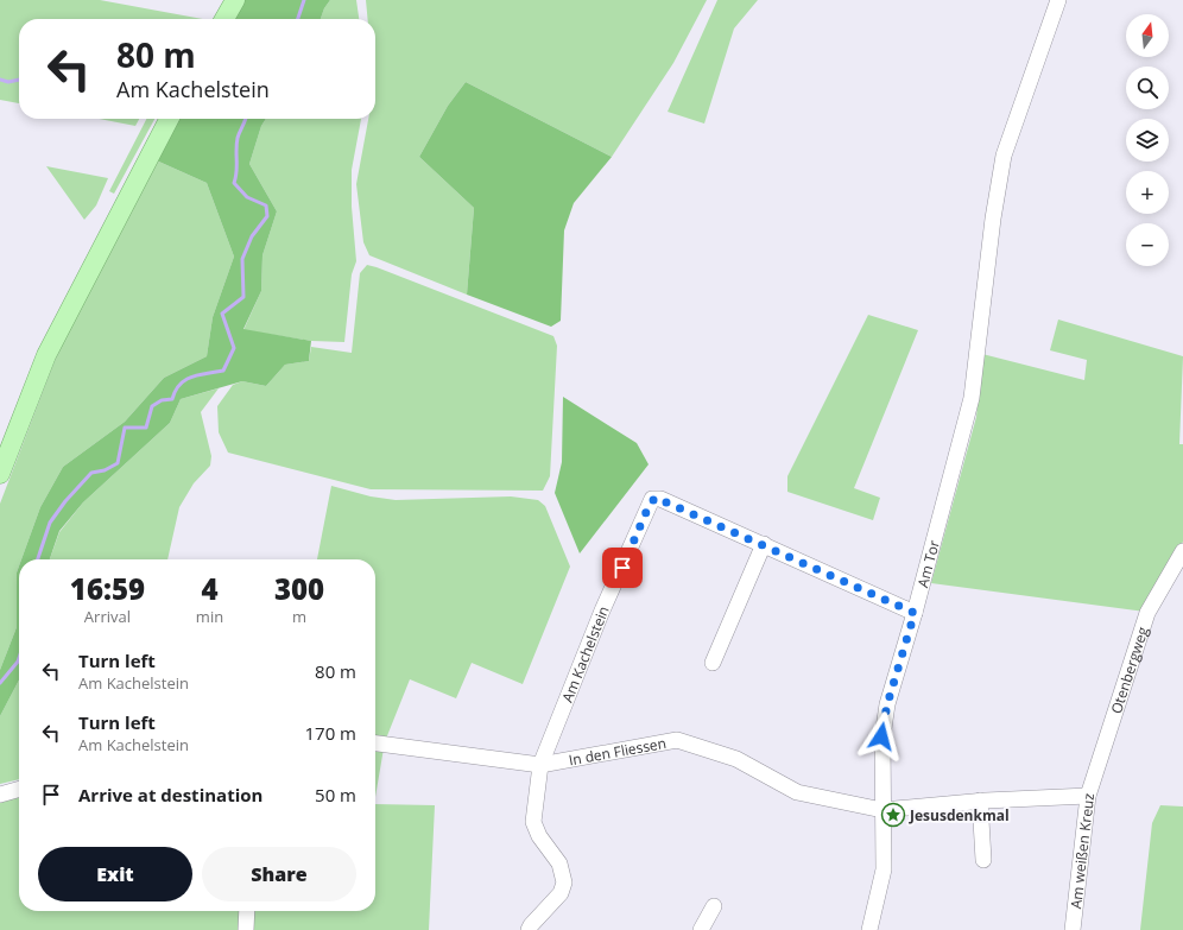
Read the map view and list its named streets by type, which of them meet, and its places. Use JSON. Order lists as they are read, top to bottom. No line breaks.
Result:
{"streets":{"street":["Am Tor","Am Kachelstein","Otenbergweg","In den Fliessen","Am weißen Kreuz"]},"crossings":[["Am Tor","Am Kachelstein"],["Am Tor","In den Fliessen"],["Am Tor","Am weißen Kreuz"],["Am Kachelstein","In den Fliessen"],["Otenbergweg","Am weißen Kreuz"],["In den Fliessen","Am weißen Kreuz"]],"places":{"place":["Jesusdenkmal"]},"north":"top","page":{"map_buttons":["+","−"],"turn":["80 m","Am Kachelstein"],"eta":["16:59","Arrival","4","min","300","m"],"list":[{"name":"Turn left","note":"Am Kachelstein","value":"80 m"},{"name":"Turn left","note":"Am Kachelstein","value":"170 m"},{"name":"Arrive at destination","value":"50 m"}],"buttons":["Exit","Share"]}}
